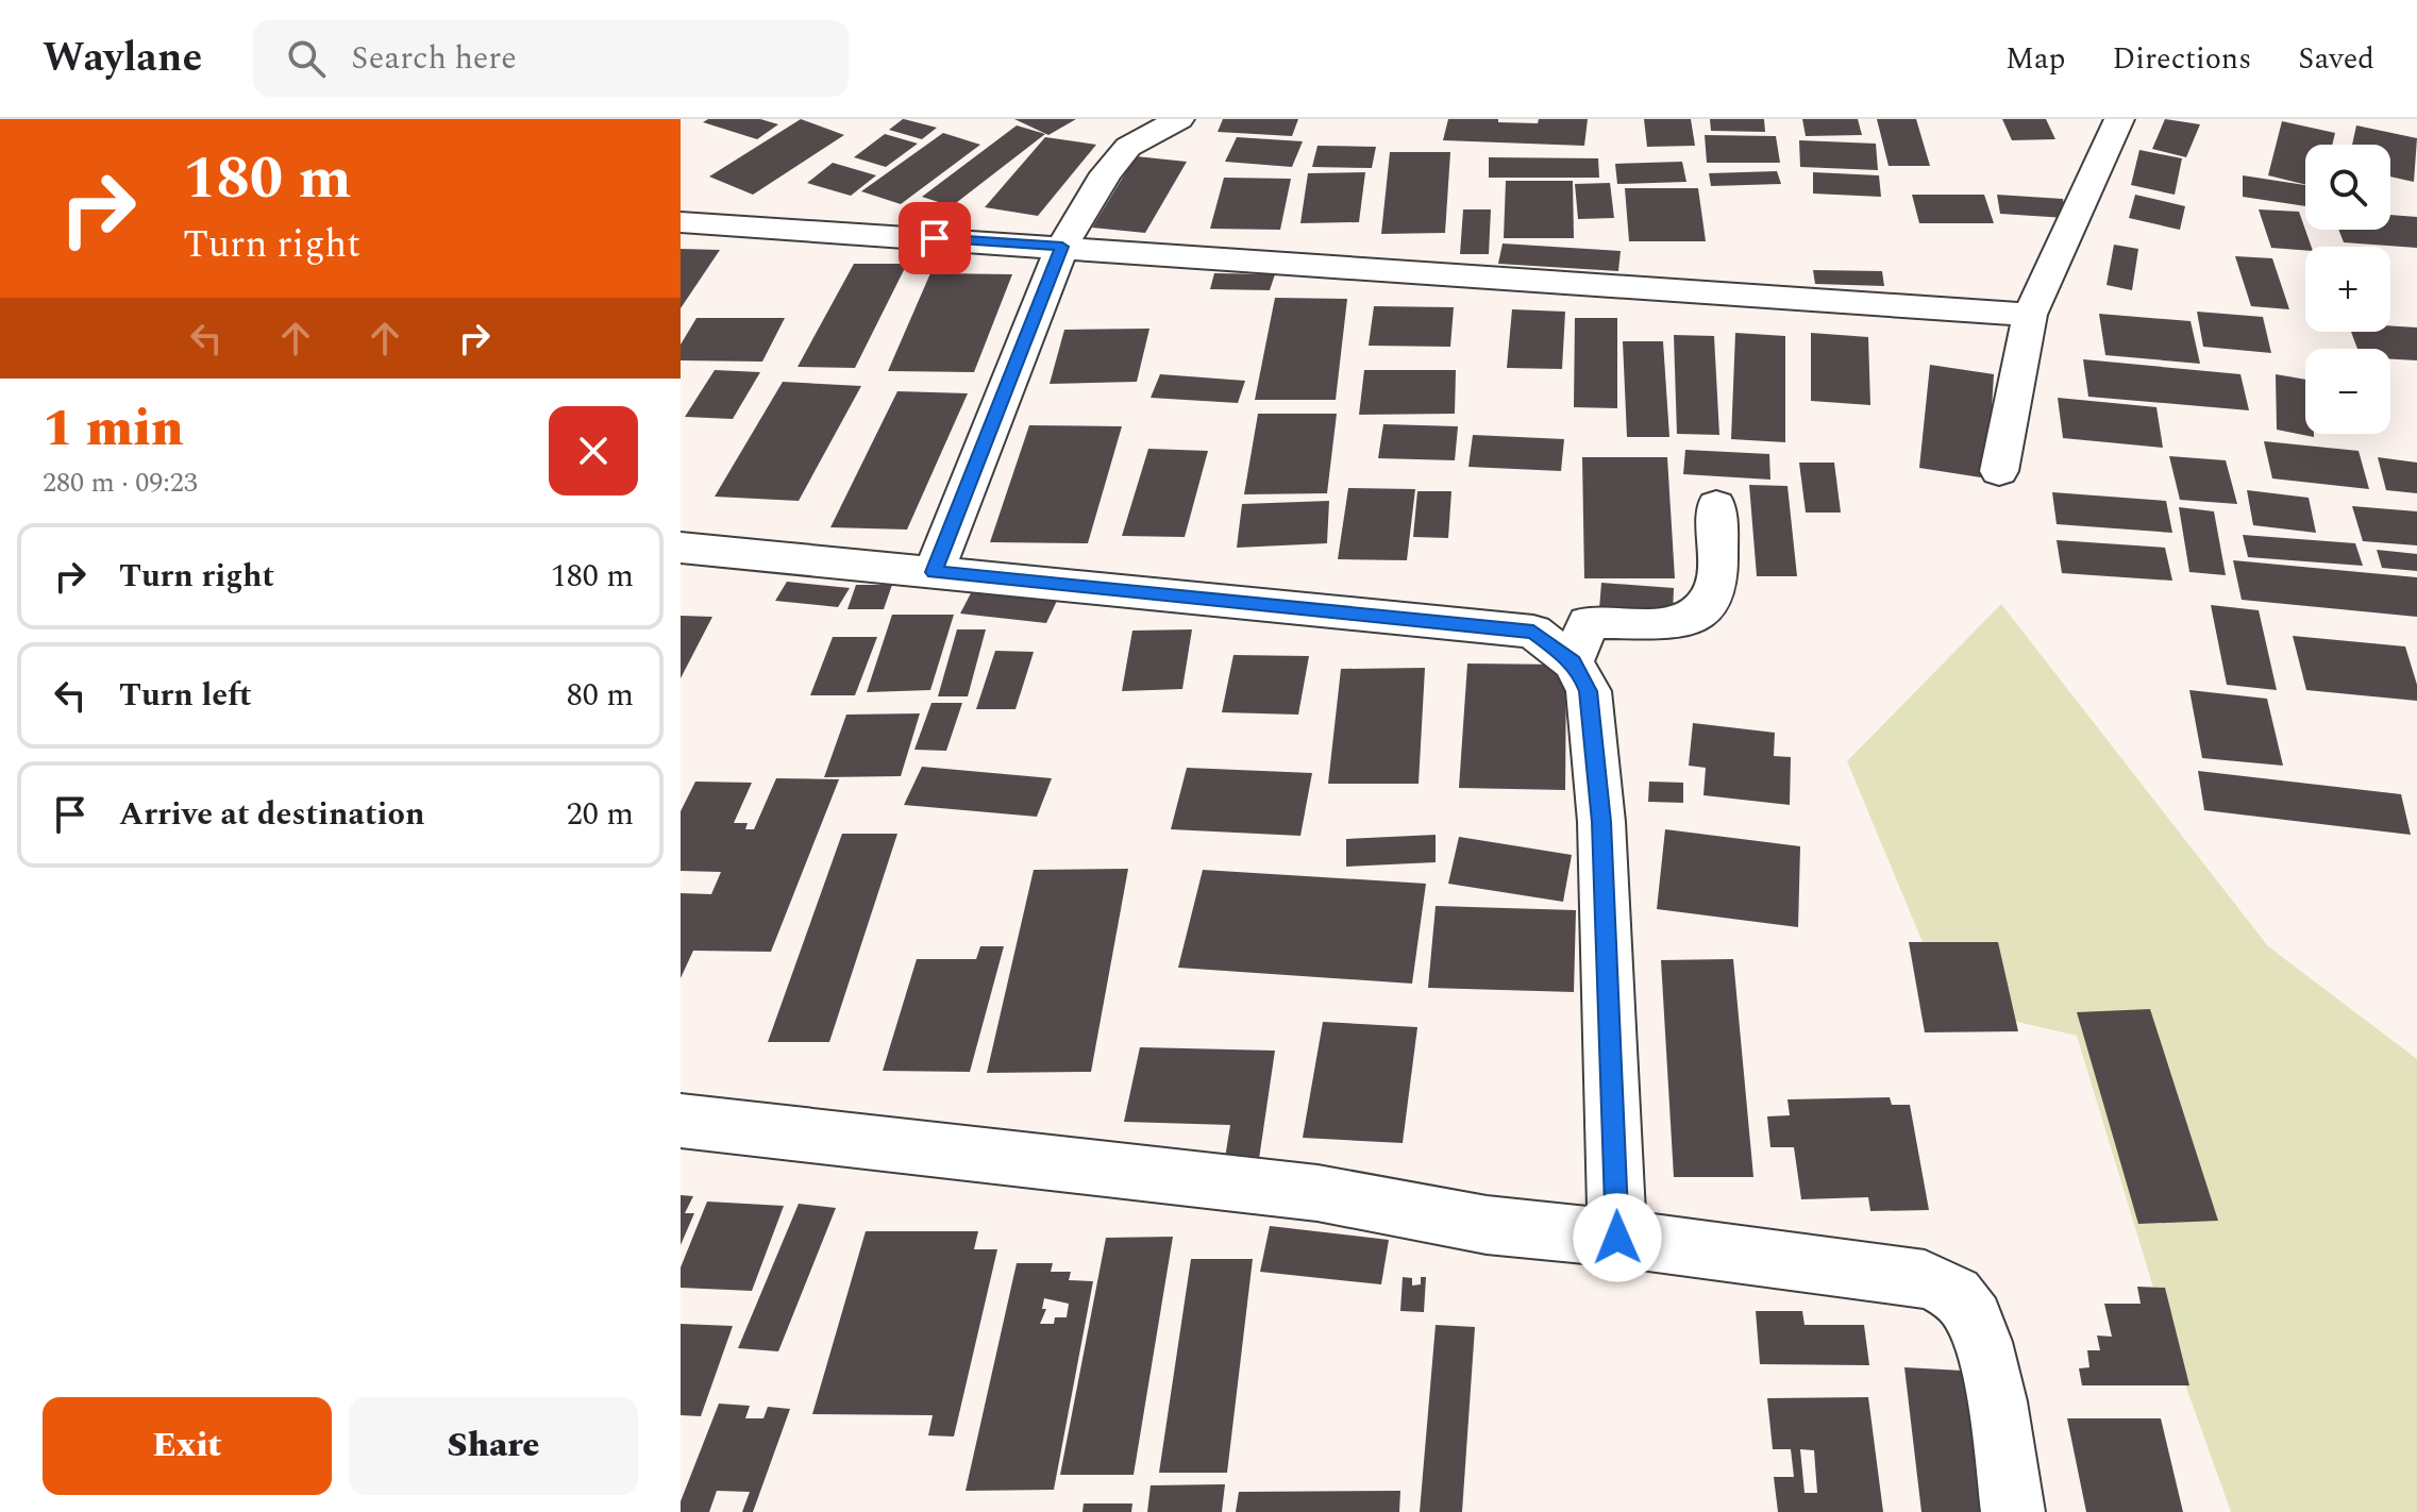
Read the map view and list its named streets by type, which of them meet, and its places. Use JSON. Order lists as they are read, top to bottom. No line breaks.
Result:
{"page":{"header":"Waylane","search":"Search here","nav":["Map","Directions","Saved"],"turn":["180 m","Turn right"],"map_buttons":["+","−"],"heading":["1 min","280 m · 09:23"],"list":[{"name":"Turn right","value":"180 m"},{"name":"Turn left","value":"80 m"},{"name":"Arrive at destination","value":"20 m"}],"buttons":["Exit","Share"]}}
